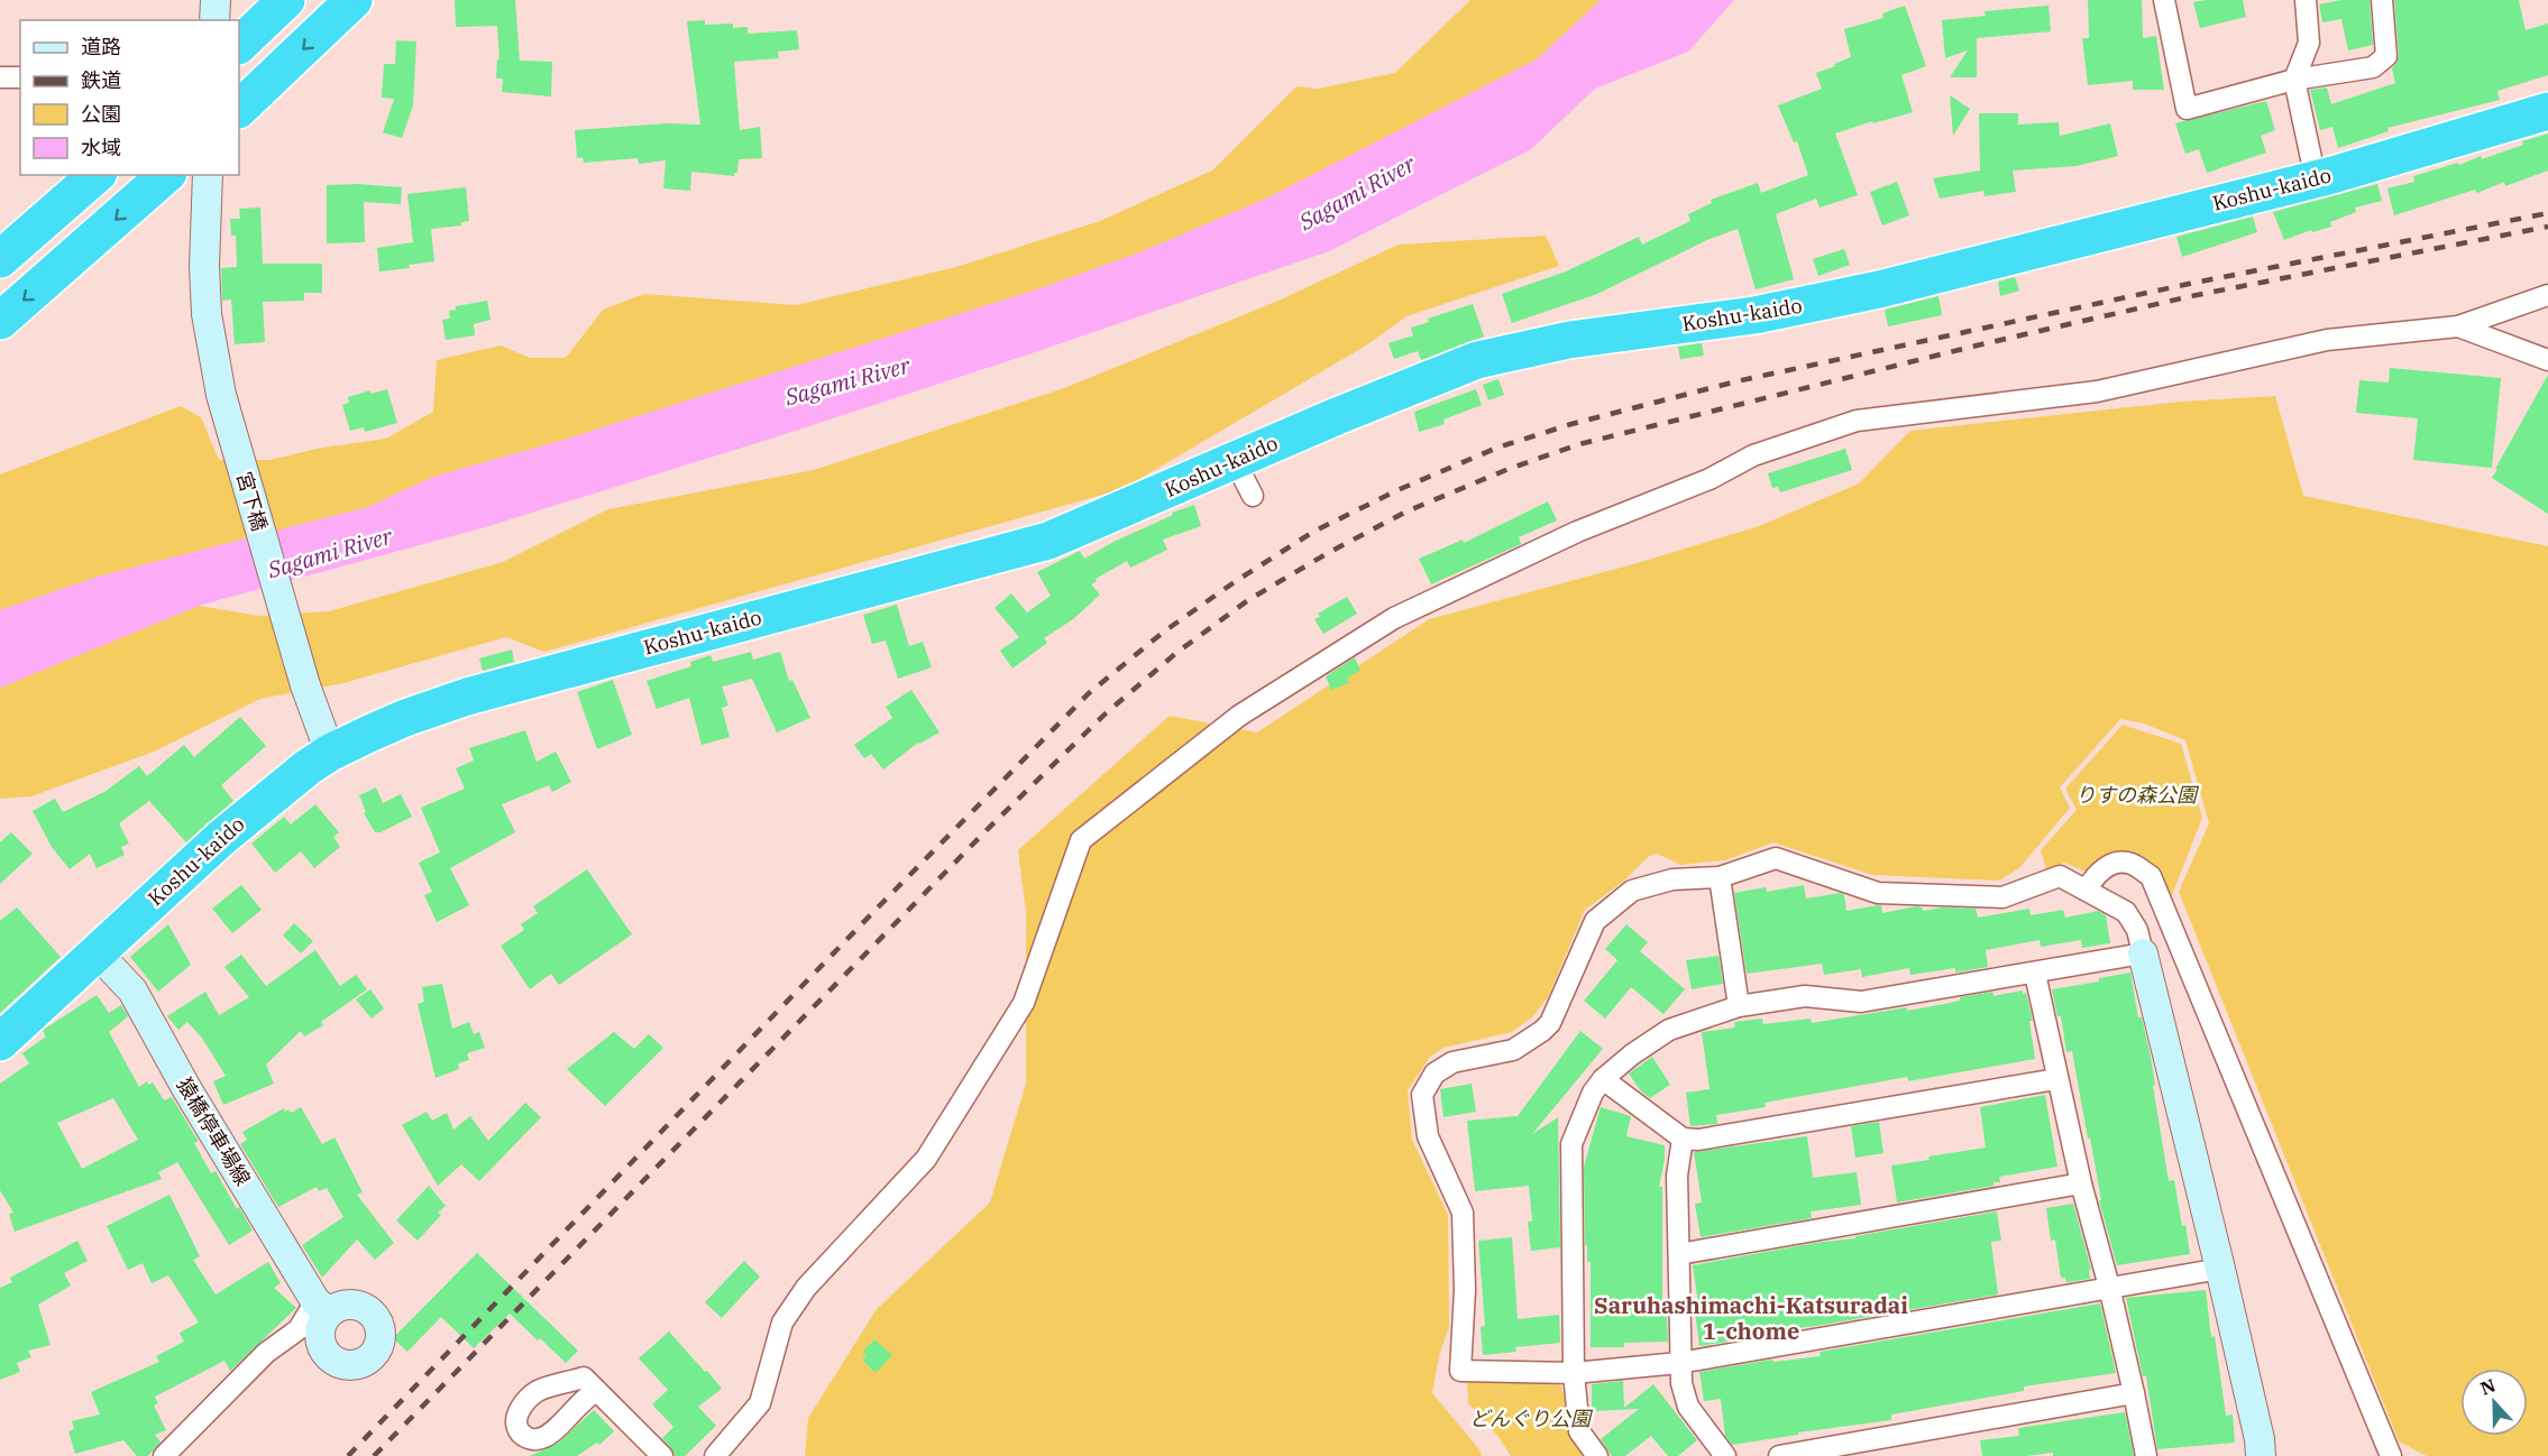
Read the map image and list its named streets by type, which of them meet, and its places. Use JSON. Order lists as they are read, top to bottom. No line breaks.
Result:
{"streets":{"highway":["Koshu-kaido"],"street":["宮下橋","猿橋停車場線"]},"crossings":[["Koshu-kaido","宮下橋"],["Koshu-kaido","猿橋停車場線"]],"districts":["Saruhashimachi-Katsuradai 1-chome"],"water":["Sagami River"],"parks":["りすの森公園","どんぐり公園"],"legend":["道路","鉄道","公園","水域"],"north":"top"}
